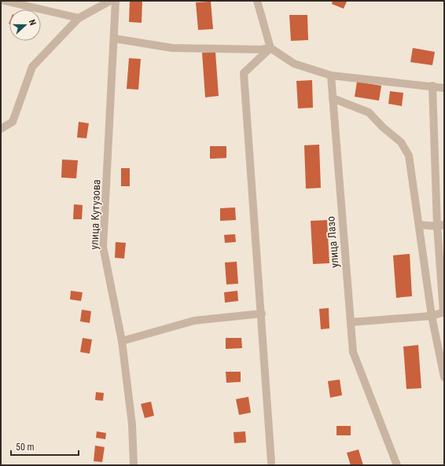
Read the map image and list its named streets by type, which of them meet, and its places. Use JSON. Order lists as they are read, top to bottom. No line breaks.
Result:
{"streets":{"street":["улица Кутузова","улица Лазо"]},"scale_bar":"50 m","north":"right"}
